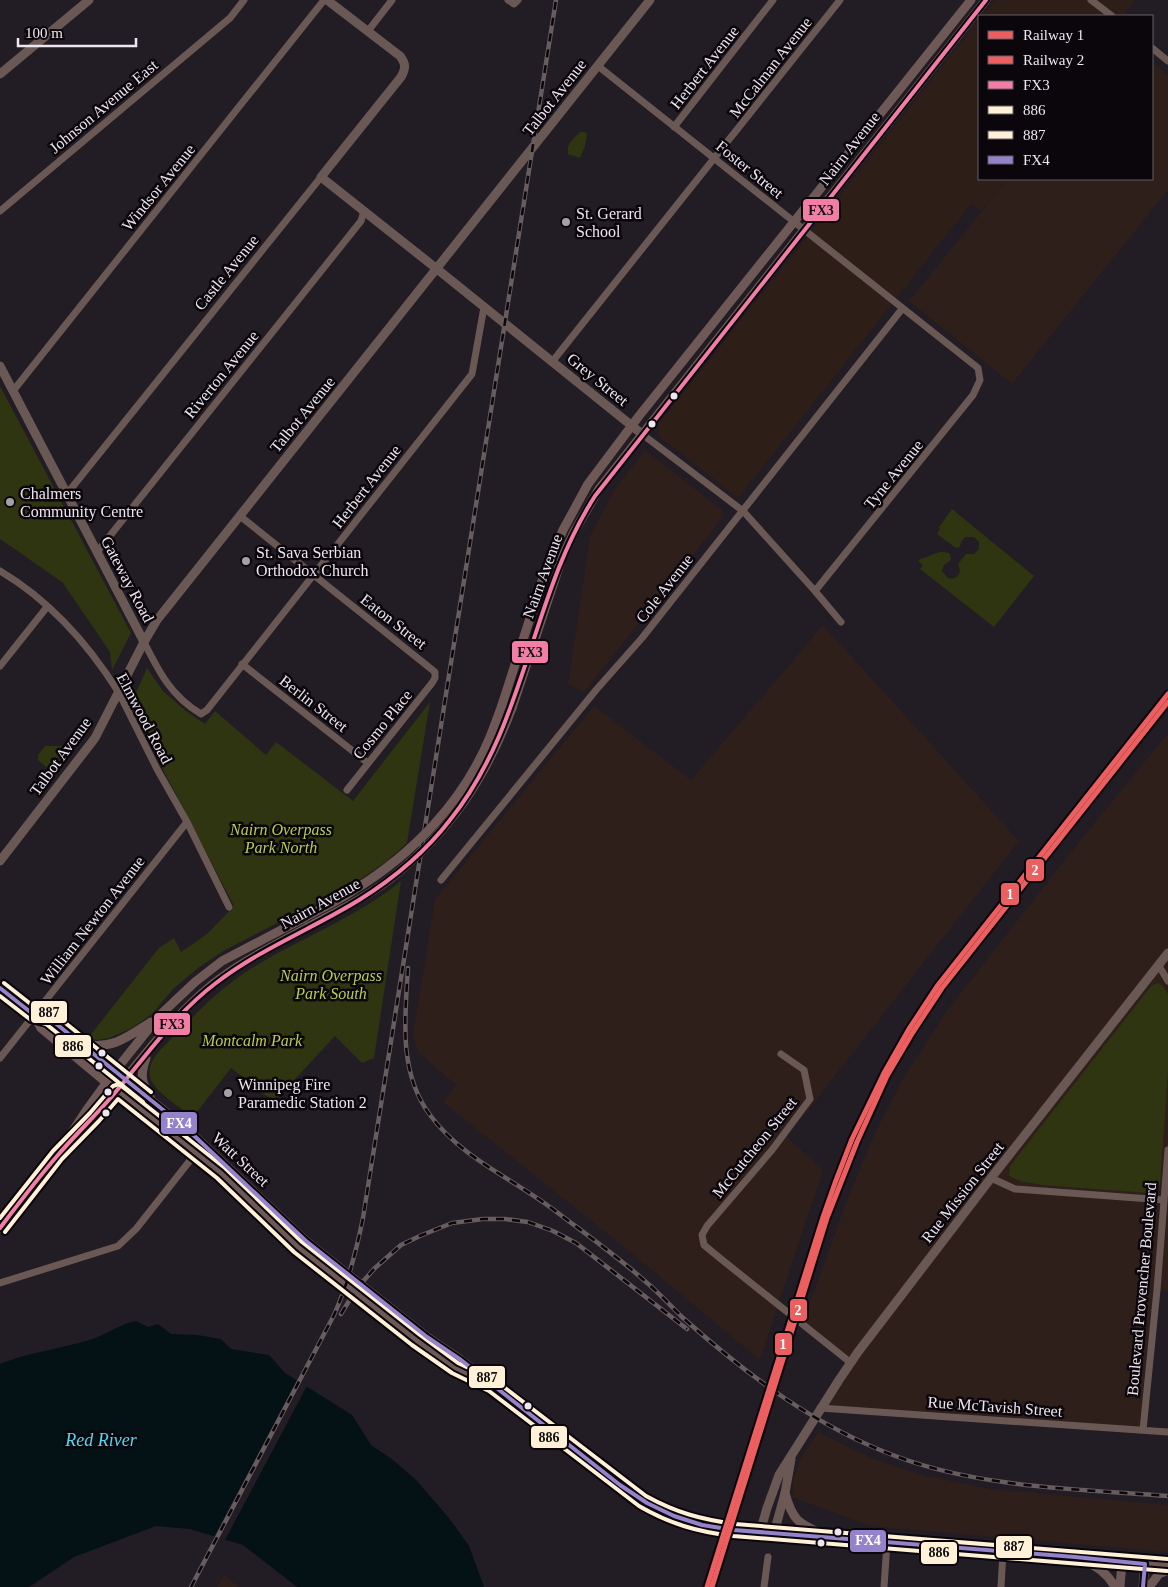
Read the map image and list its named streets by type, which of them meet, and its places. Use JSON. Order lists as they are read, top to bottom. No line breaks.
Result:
{"streets":{"main road":["Nairn Avenue","Watt Street"],"street":["Herbert Avenue","McCalman Avenue","Talbot Avenue","Johnson Avenue East","Foster Street","Windsor Avenue","Castle Avenue","Riverton Avenue","Grey Street","Tyne Avenue","Gateway Road","Cole Avenue","Eaton Street","Berlin Street","Elmwood Road","Cosmo Place","William Newton Avenue","McCutcheon Street","Rue Mission Street","Boulevard Provencher Boulevard","Rue McTavish Street"]},"crossings":[["Herbert Avenue","Foster Street"],["Herbert Avenue","Grey Street"],["Herbert Avenue","Gateway Road"],["Herbert Avenue","Eaton Street"],["Herbert Avenue","Berlin Street"],["McCalman Avenue","Foster Street"],["McCalman Avenue","Grey Street"],["Talbot Avenue","Foster Street"],["Talbot Avenue","Grey Street"],["Talbot Avenue","Gateway Road"],["Talbot Avenue","Eaton Street"],["Talbot Avenue","Elmwood Road"],["Nairn Avenue","Foster Street"],["Nairn Avenue","Grey Street"],["Nairn Avenue","Watt Street"],["Foster Street","Tyne Avenue"],["Foster Street","Cole Avenue"],["Windsor Avenue","Gateway Road"],["Castle Avenue","Grey Street"],["Castle Avenue","Gateway Road"],["Riverton Avenue","Grey Street"],["Riverton Avenue","Gateway Road"],["Grey Street","Tyne Avenue"],["Grey Street","Cole Avenue"],["Eaton Street","Cosmo Place"],["Berlin Street","Cosmo Place"],["Elmwood Road","William Newton Avenue"],["William Newton Avenue","Watt Street"],["McCutcheon Street","Rue Mission Street"],["Rue Mission Street","Rue McTavish Street"],["Boulevard Provencher Boulevard","Rue McTavish Street"]],"water":["Red River"],"parks":["Nairn Overpass Park North","Nairn Overpass Park South","Montcalm Park"],"places":["St. Gerard School","Chalmers Community Centre","St. Sava Serbian Orthodox Church","Winnipeg Fire Paramedic Station 2"],"lines":["transit line FX3","rail line 1","rail line 2","transit line 887","transit line FX4","transit line 886"],"legend":["Railway 1","Railway 2","FX3","886","887","FX4"],"scale_bar":"100 m"}
